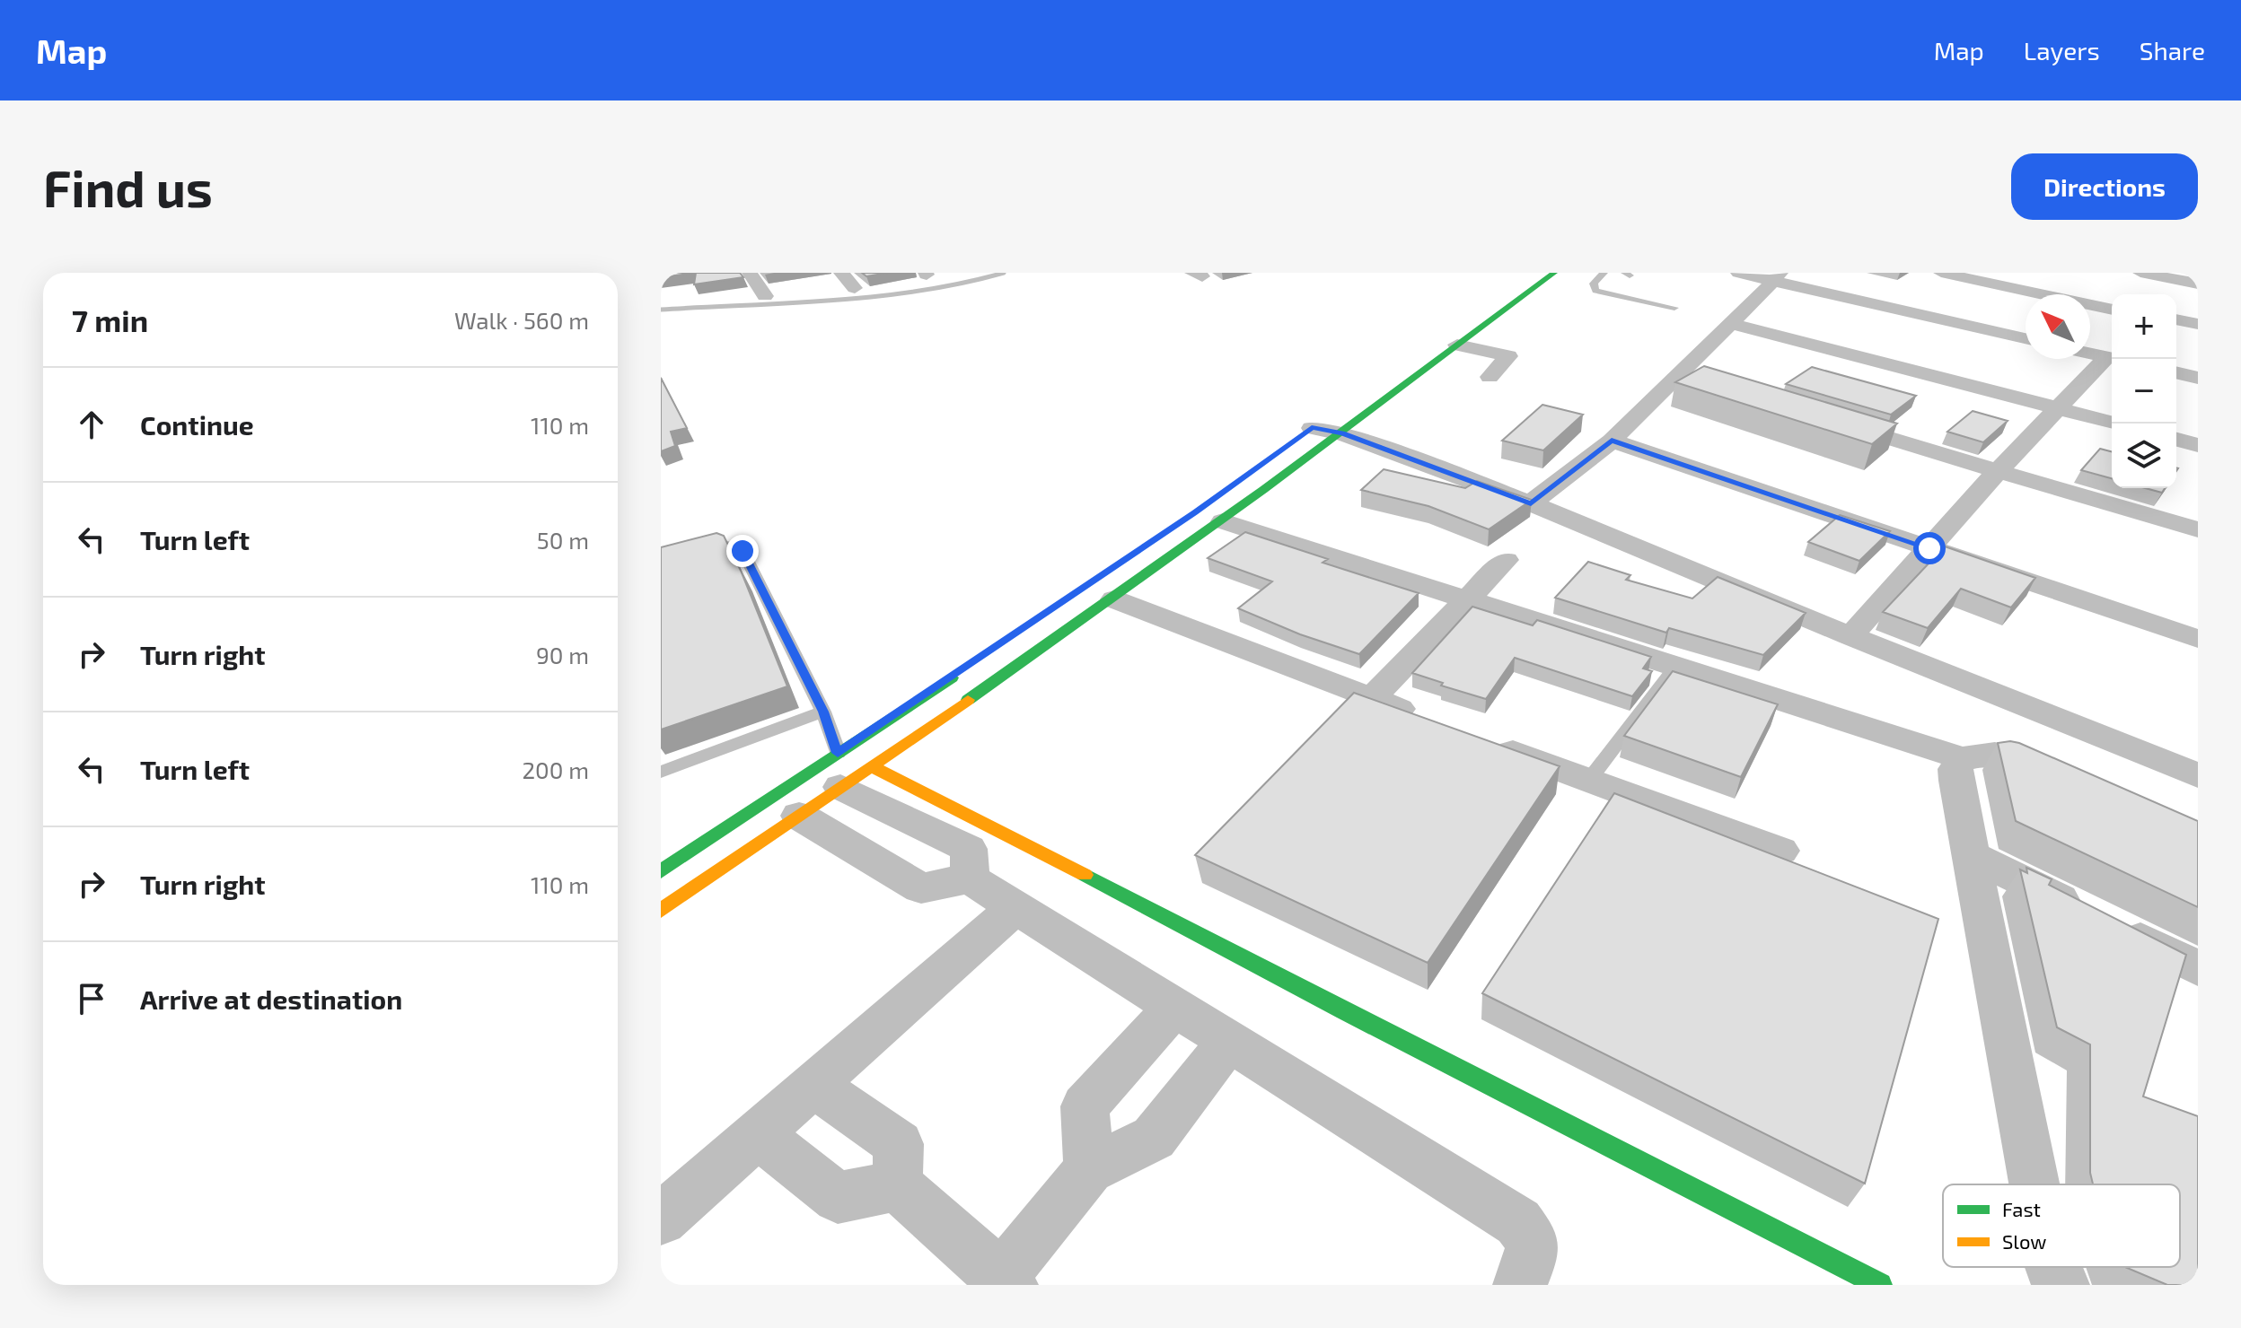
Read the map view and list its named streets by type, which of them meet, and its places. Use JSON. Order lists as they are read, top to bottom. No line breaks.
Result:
{"legend":["Fast","Slow"],"north":"top left","page":{"header":"Map","nav":["Map","Layers","Share"],"buttons":"Directions","title":"Find us","heading":["7 min","Walk · 560 m"],"map_buttons":["+","−"],"list":[["Continue","110 m"],["Turn left","50 m"],["Turn right","90 m"],["Turn left","200 m"],["Turn right","110 m"],"Arrive at destination"]}}
